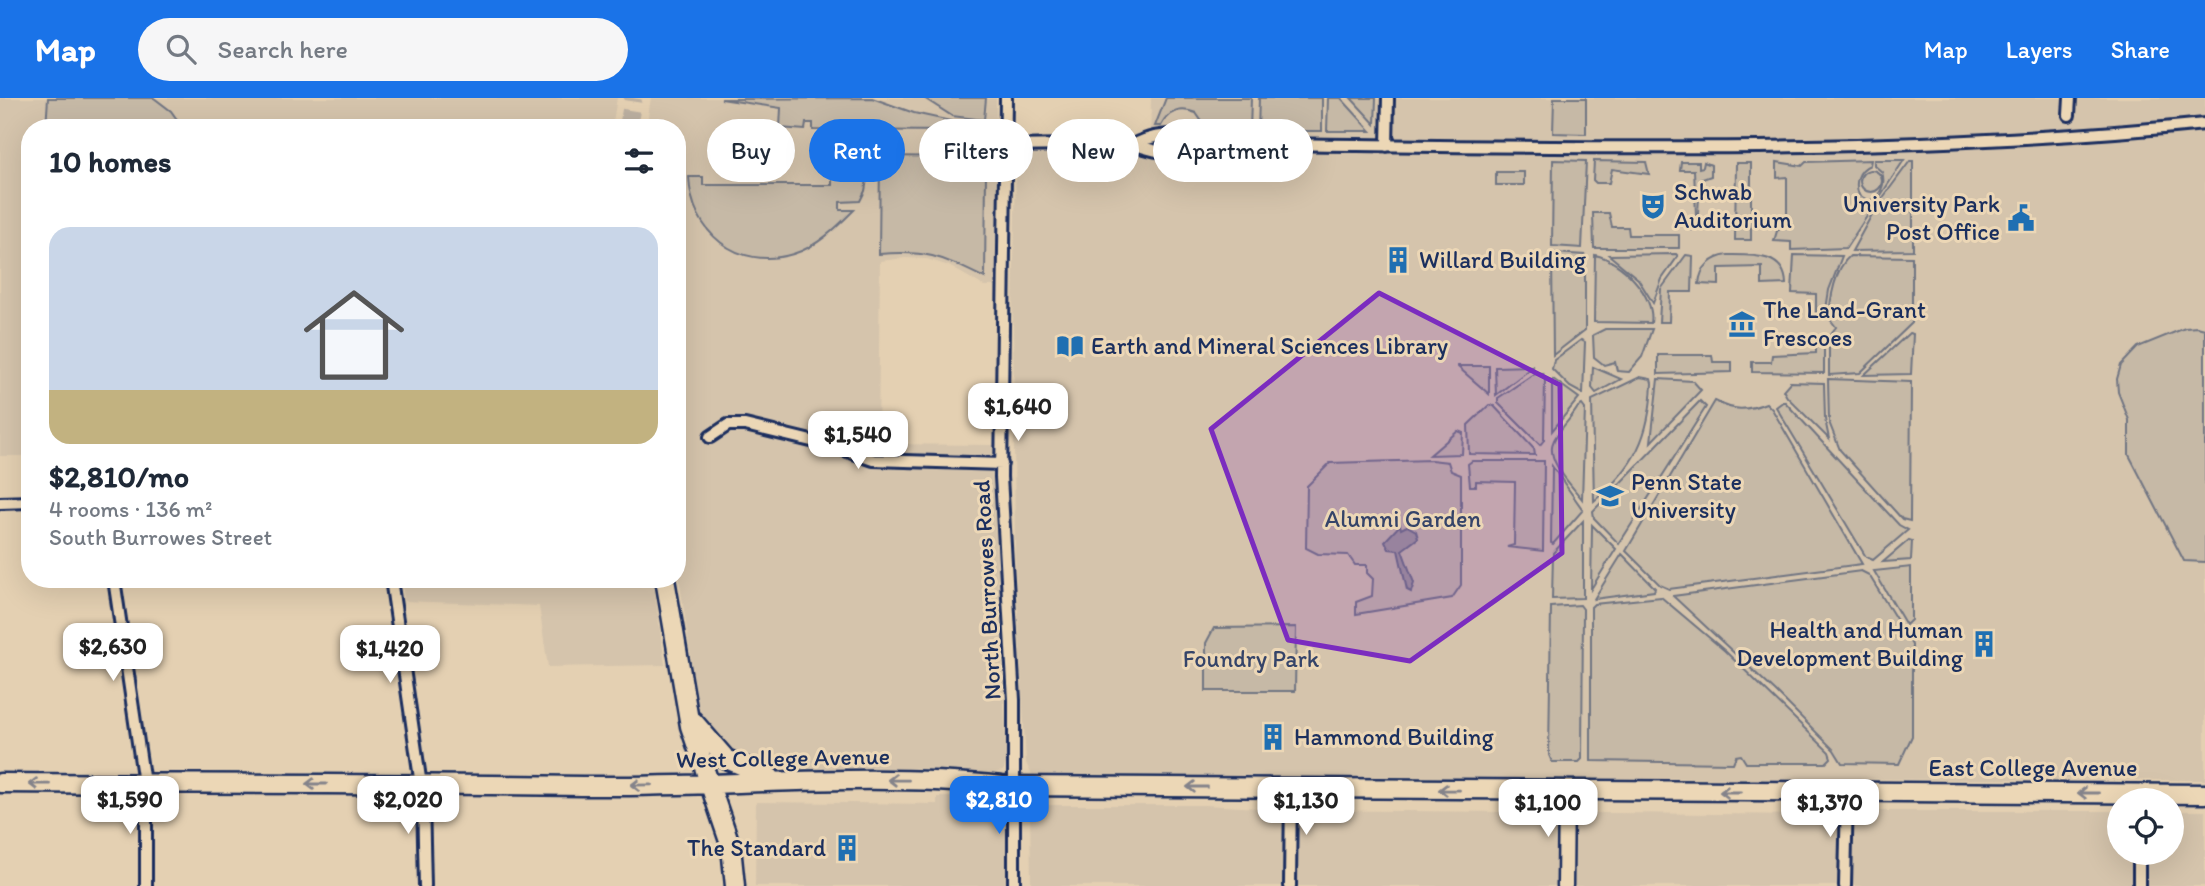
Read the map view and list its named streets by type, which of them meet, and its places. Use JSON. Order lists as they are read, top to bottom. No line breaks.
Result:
{"streets":{"main road":["West College Avenue","East College Avenue"],"street":["North Burrowes Road"]},"crossings":[["North Burrowes Road","West College Avenue"],["West College Avenue","East College Avenue"]],"one_way":["West College Avenue","East College Avenue"],"parks":["Alumni Garden","Foundry Park"],"places":{"theatre":["Schwab Auditorium"],"public building":["University Park Post Office"],"building":["Willard Building","Health and Human Development Building","Hammond Building","The Standard"],"museum":["The Land-Grant Frescoes"],"library":["Earth and Mineral Sciences Library"],"school or university":["Penn State University"]},"page":{"header":"Map","search":"Search here","nav":["Map","Layers","Share"],"chip":["Buy","Rent","Filters","New","Apartment"],"heading":"10 homes","list":[{"name":"$2,810/mo","note":"4 rooms · 136 m² · South Burrowes Street"}],"price":["$1,640","$1,540","$2,630","$1,420","$1,590","$2,020","$2,810","$1,130","$1,100","$1,370"]}}
